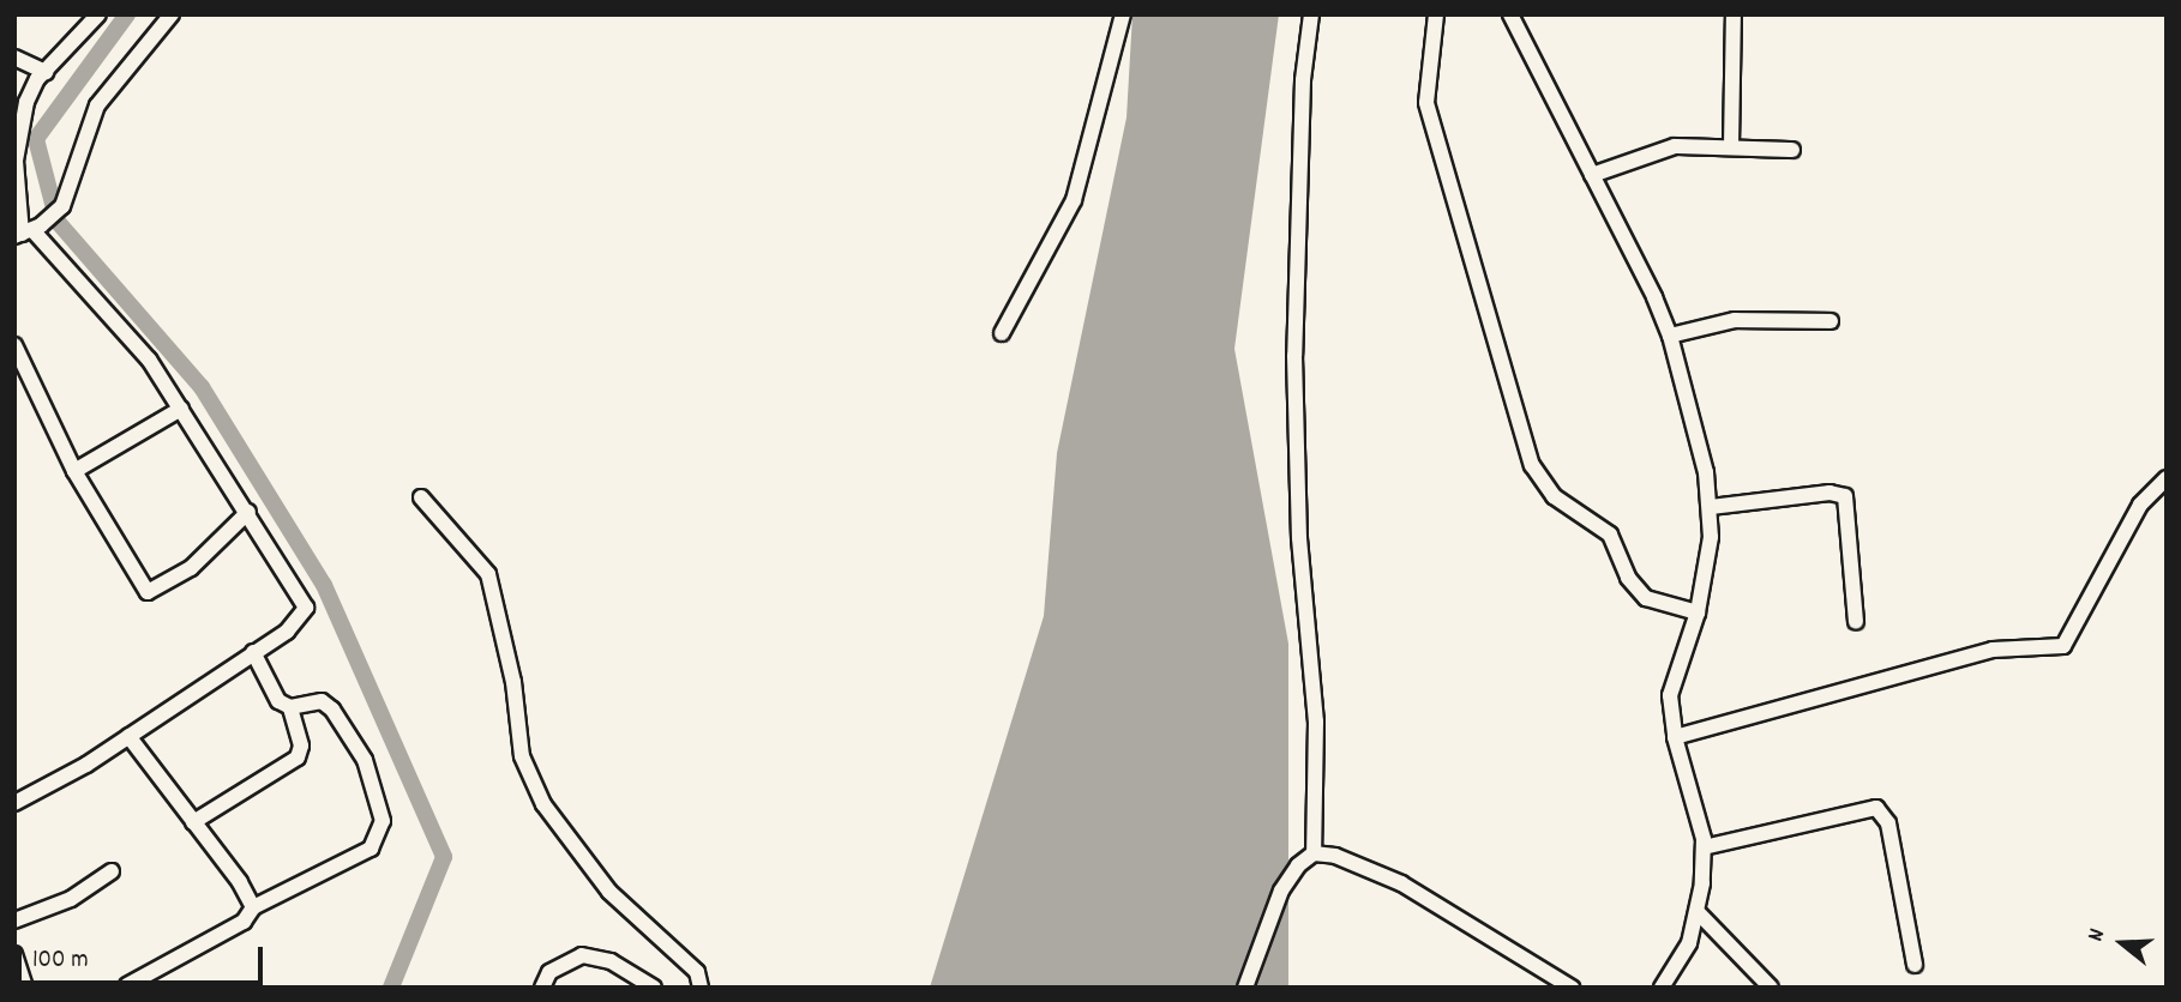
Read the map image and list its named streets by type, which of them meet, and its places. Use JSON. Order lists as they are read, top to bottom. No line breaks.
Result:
{"scale_bar":"100 m","north":"left"}
